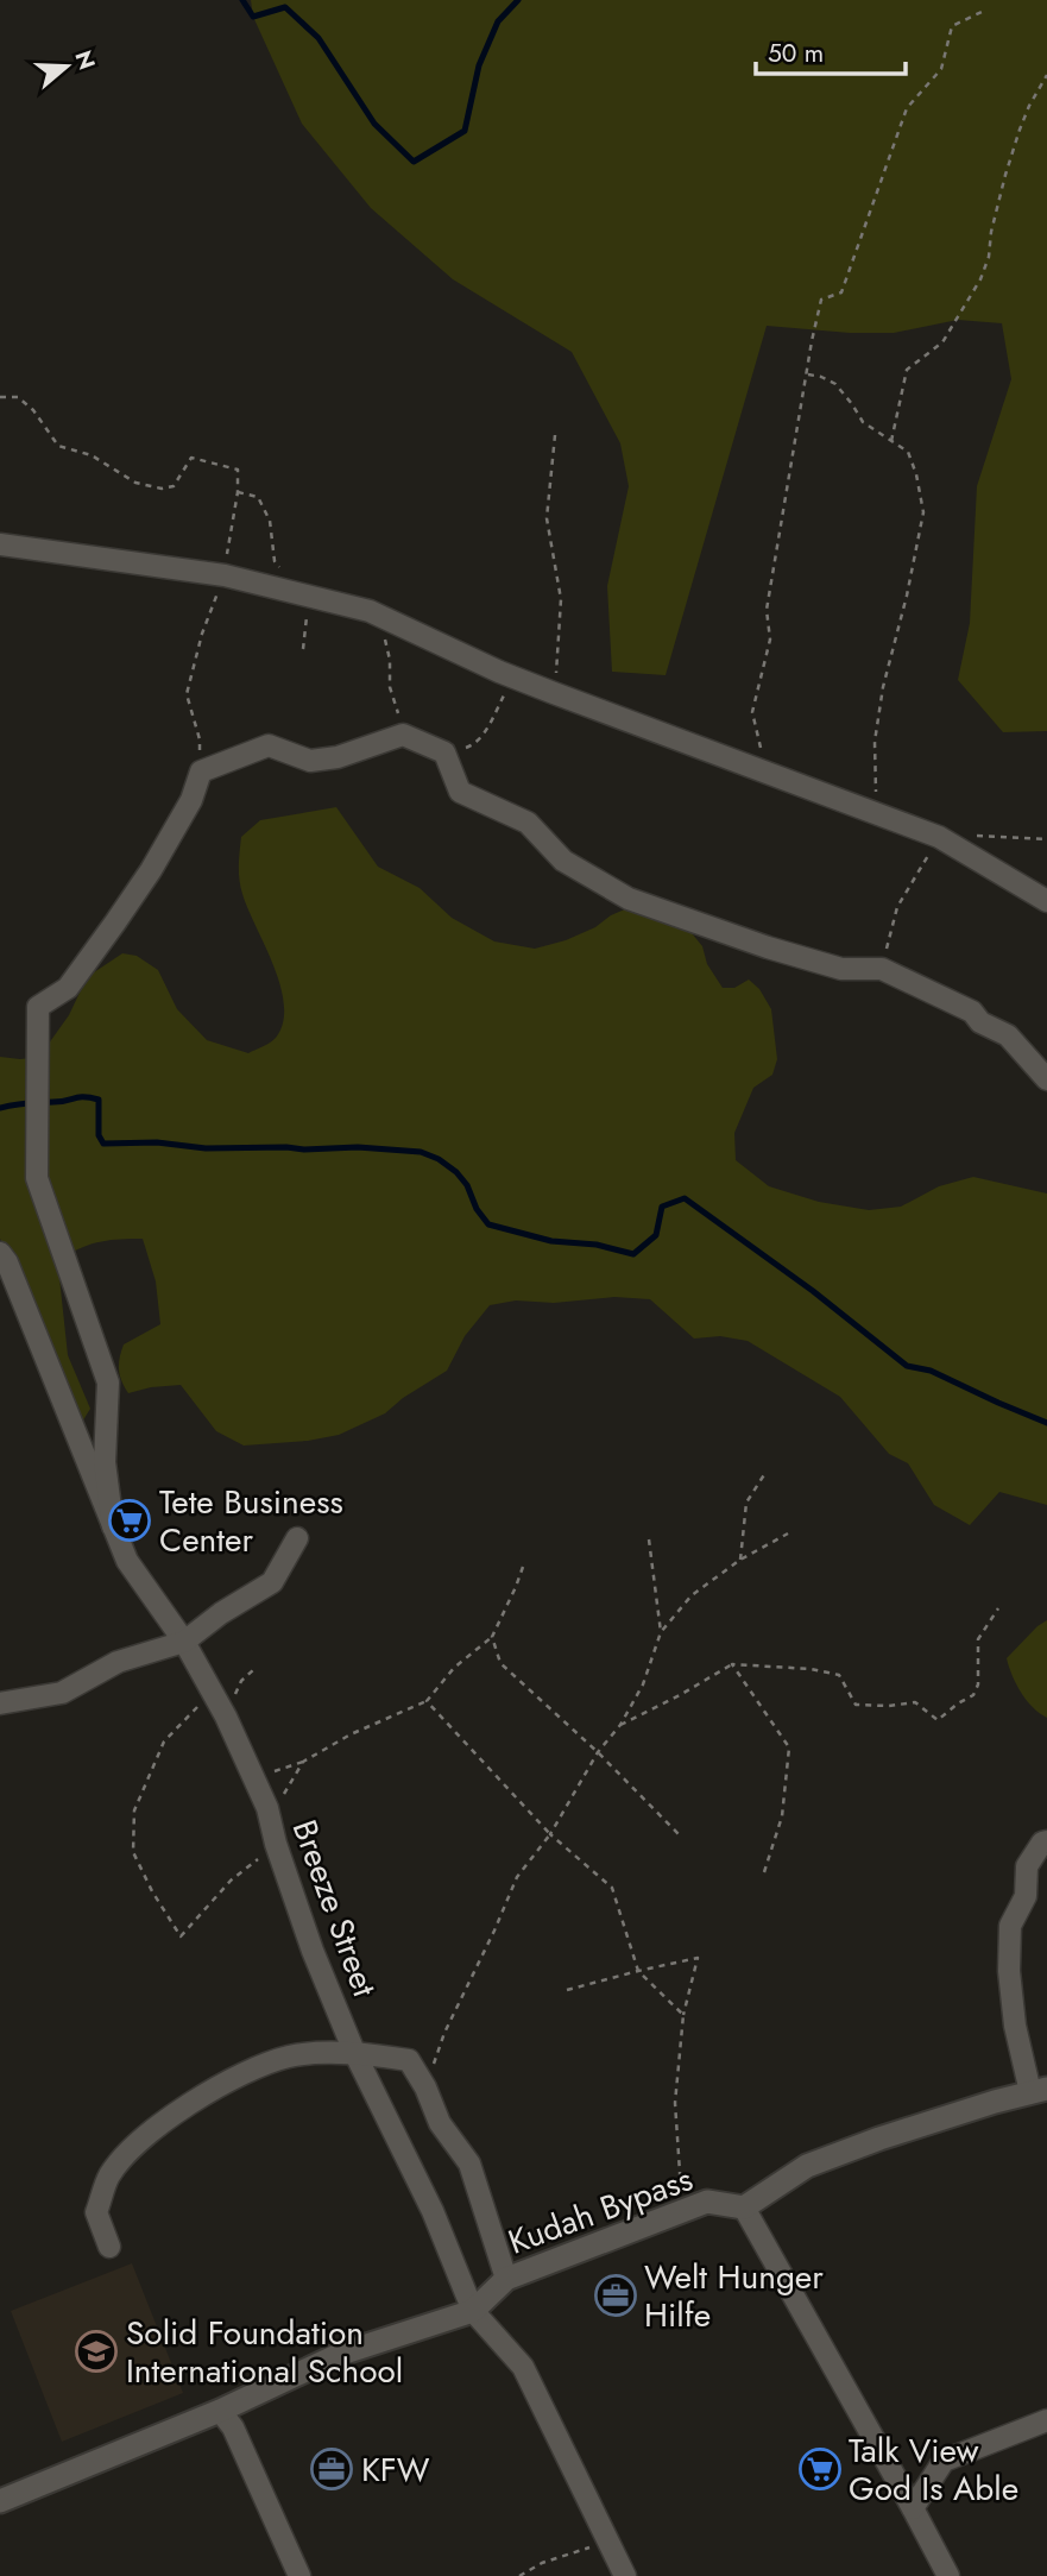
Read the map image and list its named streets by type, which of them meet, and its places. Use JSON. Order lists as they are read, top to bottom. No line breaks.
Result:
{"streets":{"street":["Breeze Street","Kudah Bypass"]},"crossings":[["Breeze Street","Kudah Bypass"]],"places":{"supermarket":["Tete Business Center","Talk View God Is Able"],"office":["Welt Hunger Hilfe","KFW"],"school or university":["Solid Foundation International School"]},"scale_bar":"50 m","north":"right"}
